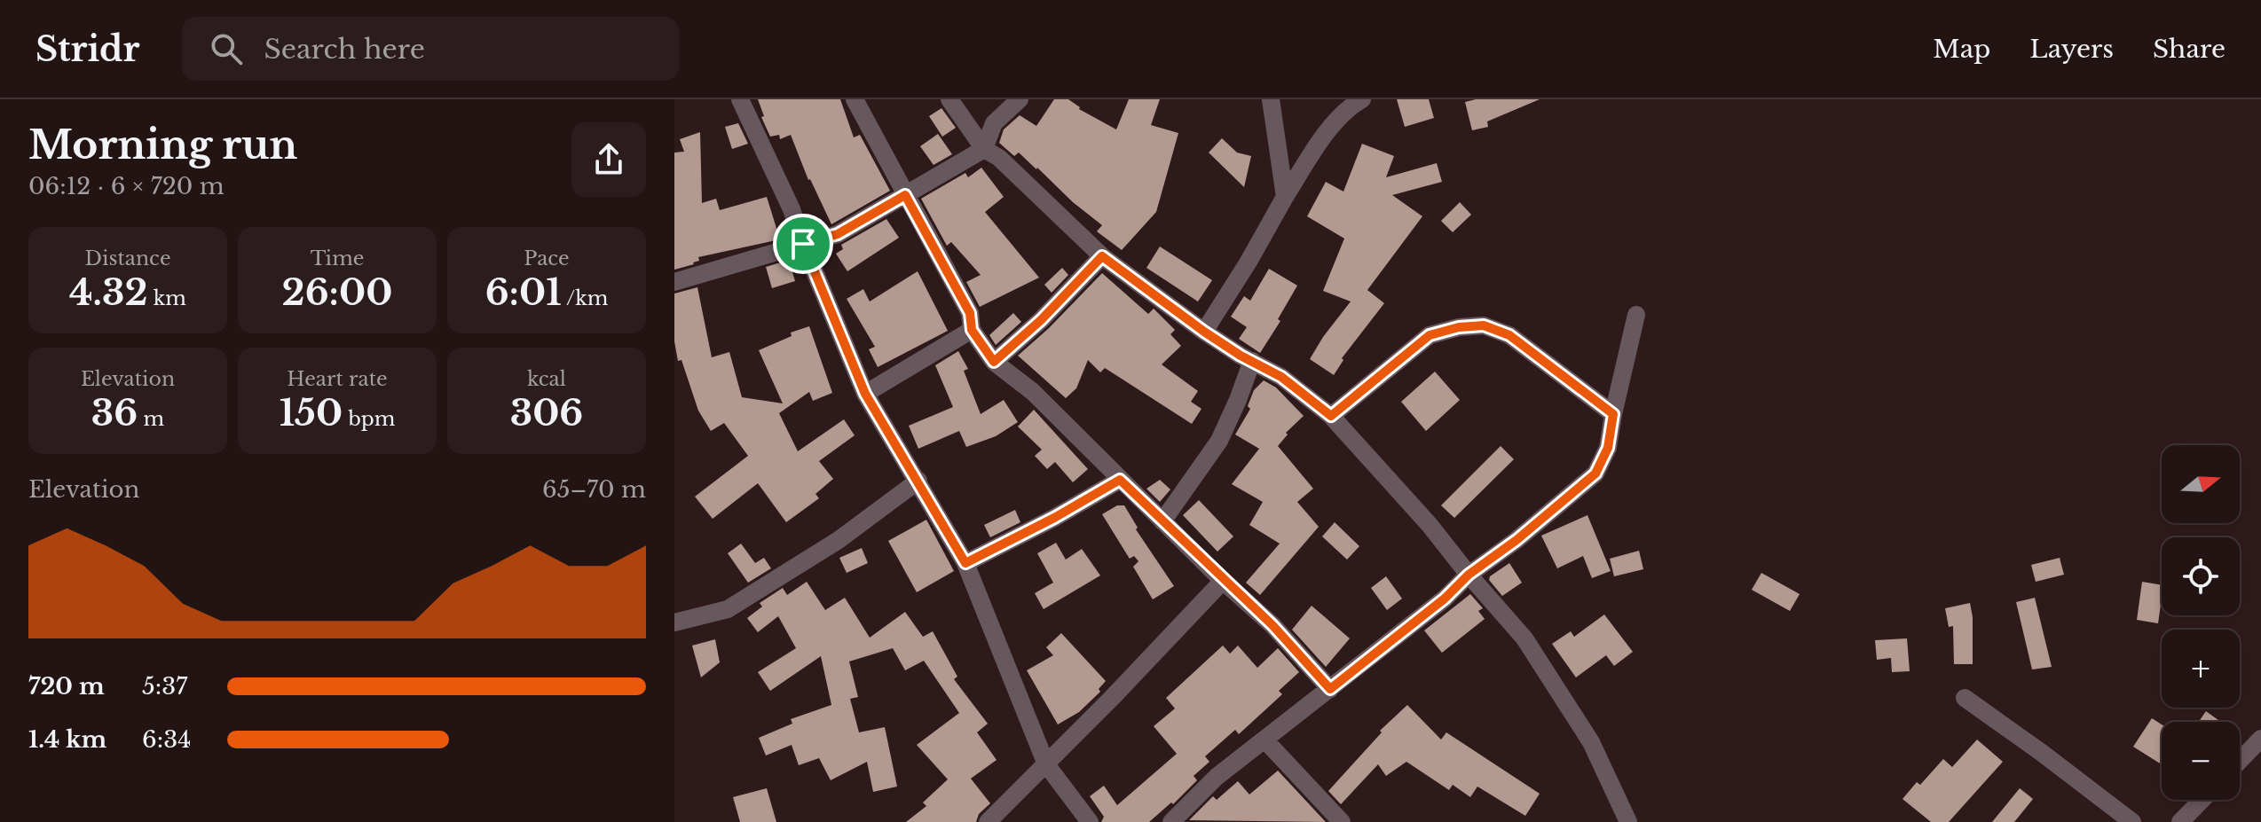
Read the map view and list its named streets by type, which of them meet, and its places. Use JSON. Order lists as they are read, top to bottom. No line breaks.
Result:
{"north":"right","page":{"header":"Stridr","search":"Search here","nav":["Map","Layers","Share"],"heading":["Morning run","06:12 · 6 × 720 m"],"stats":[["Distance","4.32 km"],["Time","26:00"],["Pace","6:01 /km"],["Elevation","36 m"],["Heart rate","150 bpm"],["kcal","306"]],"map_buttons":["+","−"],"chart":["Elevation","65–70 m"],"list":[{"name":"720 m","note":"5:37"},{"name":"1.4 km","note":"6:34"}]}}
